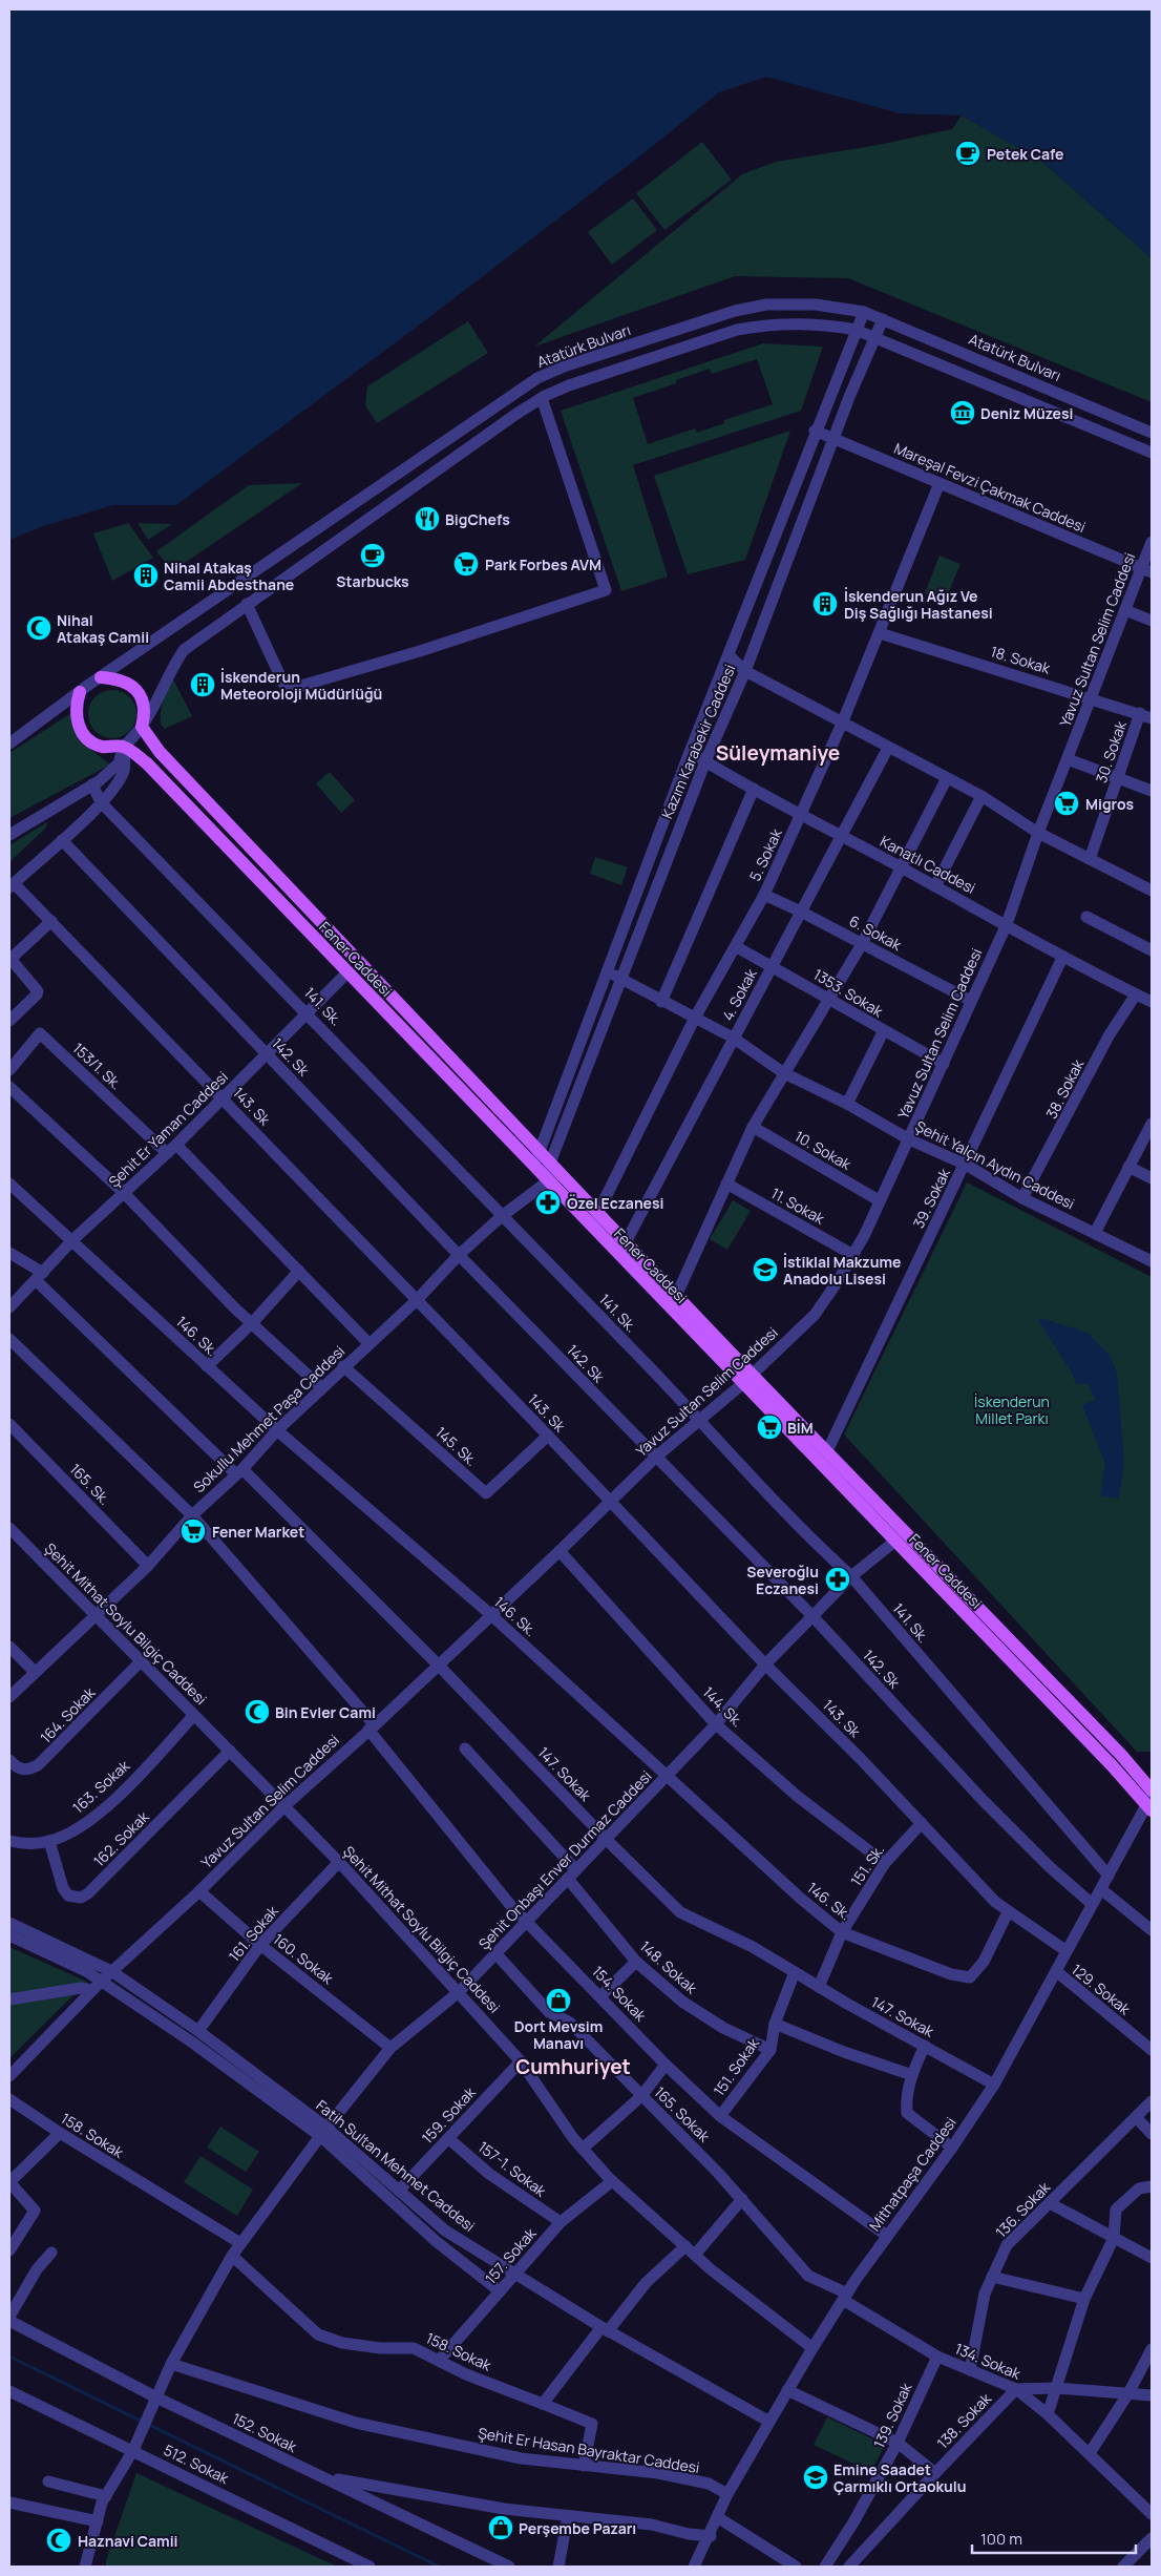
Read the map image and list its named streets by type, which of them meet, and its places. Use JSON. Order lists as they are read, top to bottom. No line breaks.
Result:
{"streets":{"main road":["Fener Caddesi"],"street":["Atatürk Bulvarı","Mareşal Fevzi Çakmak Caddesi","Yavuz Sultan Selim Caddesi","18. Sokak","Kazım Karabekir Caddesi","30. Sokak","5. Sokak","Kanatlı Caddesi","6. Sokak","1353. Sokak","4. Sokak","141. Sk.","142. Sk","153/1. Sk.","38. Sokak","143. Sk","Şehit Er Yaman Caddesi","10. Sokak","Şehit Yalçın Aydın Caddesi","39. Sokak","11. Sokak","146. Sk.","Sokullu Mehmet Paşa Caddesi","145. Sk.","165. Sk.","Şehit Mithat Soylu Bilgiç Caddesi","144. Sk.","164. Sokak","147. Sokak","163. Sokak","162. Sokak","Şehit Onbaşı Enver Durmaz Caddesi","151. Sk.","161. Sokak","160. Sokak","148. Sokak","129. Sokak","154. Sokak","151. Sokak","165. Sokak","159. Sokak","158. Sokak","Fatih Sultan Mehmet Caddesi","157-1. Sokak","Mithatpaşa Caddesi","136. Sokak","157. Sokak","134. Sokak","139. Sokak","138. Sokak","152. Sokak","Şehit Er Hasan Bayraktar Caddesi","512. Sokak"]},"crossings":[["Atatürk Bulvarı","Kazım Karabekir Caddesi"],["Atatürk Bulvarı","Fener Caddesi"],["Mareşal Fevzi Çakmak Caddesi","Yavuz Sultan Selim Caddesi"],["Mareşal Fevzi Çakmak Caddesi","Kazım Karabekir Caddesi"],["Mareşal Fevzi Çakmak Caddesi","5. Sokak"],["Yavuz Sultan Selim Caddesi","18. Sokak"],["Yavuz Sultan Selim Caddesi","Kanatlı Caddesi"],["Yavuz Sultan Selim Caddesi","6. Sokak"],["Yavuz Sultan Selim Caddesi","Fener Caddesi"],["Yavuz Sultan Selim Caddesi","1353. Sokak"],["Yavuz Sultan Selim Caddesi","141. Sk."],["Yavuz Sultan Selim Caddesi","142. Sk"],["Yavuz Sultan Selim Caddesi","143. Sk"],["Yavuz Sultan Selim Caddesi","10. Sokak"],["Yavuz Sultan Selim Caddesi","Şehit Yalçın Aydın Caddesi"],["Yavuz Sultan Selim Caddesi","11. Sokak"],["Yavuz Sultan Selim Caddesi","146. Sk."],["Yavuz Sultan Selim Caddesi","Şehit Mithat Soylu Bilgiç Caddesi"],["Yavuz Sultan Selim Caddesi","144. Sk."],["Yavuz Sultan Selim Caddesi","147. Sokak"],["Yavuz Sultan Selim Caddesi","160. Sokak"],["Yavuz Sultan Selim Caddesi","154. Sokak"],["Yavuz Sultan Selim Caddesi","Fatih Sultan Mehmet Caddesi"],["18. Sokak","30. Sokak"],["18. Sokak","5. Sokak"],["Kazım Karabekir Caddesi","Kanatlı Caddesi"],["Kazım Karabekir Caddesi","Fener Caddesi"],["Kazım Karabekir Caddesi","Şehit Yalçın Aydın Caddesi"],["Kazım Karabekir Caddesi","Sokullu Mehmet Paşa Caddesi"],["5. Sokak","Kanatlı Caddesi"],["5. Sokak","6. Sokak"],["5. Sokak","Fener Caddesi"],["5. Sokak","1353. Sokak"],["5. Sokak","Şehit Yalçın Aydın Caddesi"],["Kanatlı Caddesi","4. Sokak"],["Kanatlı Caddesi","38. Sokak"],["Kanatlı Caddesi","39. Sokak"],["6. Sokak","4. Sokak"],["Fener Caddesi","4. Sokak"],["Fener Caddesi","Şehit Er Yaman Caddesi"],["Fener Caddesi","39. Sokak"],["Fener Caddesi","Sokullu Mehmet Paşa Caddesi"],["Fener Caddesi","Şehit Onbaşı Enver Durmaz Caddesi"],["Fener Caddesi","Mithatpaşa Caddesi"],["1353. Sokak","4. Sokak"],["4. Sokak","Şehit Yalçın Aydın Caddesi"],["141. Sk.","Şehit Er Yaman Caddesi"],["141. Sk.","Sokullu Mehmet Paşa Caddesi"],["141. Sk.","Şehit Onbaşı Enver Durmaz Caddesi"],["141. Sk.","Mithatpaşa Caddesi"],["142. Sk","Şehit Er Yaman Caddesi"],["142. Sk","Sokullu Mehmet Paşa Caddesi"],["142. Sk","Şehit Onbaşı Enver Durmaz Caddesi"],["142. Sk","Mithatpaşa Caddesi"],["153/1. Sk.","Şehit Er Yaman Caddesi"],["38. Sokak","Şehit Yalçın Aydın Caddesi"],["143. Sk","Şehit Er Yaman Caddesi"],["143. Sk","146. Sk."],["143. Sk","Sokullu Mehmet Paşa Caddesi"],["143. Sk","145. Sk."],["143. Sk","Şehit Onbaşı Enver Durmaz Caddesi"],["143. Sk","151. Sk."],["143. Sk","Mithatpaşa Caddesi"],["Şehit Er Yaman Caddesi","146. Sk."],["Şehit Er Yaman Caddesi","147. Sokak"],["Şehit Yalçın Aydın Caddesi","39. Sokak"],["146. Sk.","Sokullu Mehmet Paşa Caddesi"],["146. Sk.","Şehit Onbaşı Enver Durmaz Caddesi"],["146. Sk.","151. Sk."],["Sokullu Mehmet Paşa Caddesi","145. Sk."],["Sokullu Mehmet Paşa Caddesi","165. Sk."],["Sokullu Mehmet Paşa Caddesi","Şehit Mithat Soylu Bilgiç Caddesi"],["Sokullu Mehmet Paşa Caddesi","147. Sokak"],["Sokullu Mehmet Paşa Caddesi","154. Sokak"],["Şehit Mithat Soylu Bilgiç Caddesi","164. Sokak"],["Şehit Mithat Soylu Bilgiç Caddesi","163. Sokak"],["Şehit Mithat Soylu Bilgiç Caddesi","162. Sokak"],["Şehit Mithat Soylu Bilgiç Caddesi","Şehit Onbaşı Enver Durmaz Caddesi"],["Şehit Mithat Soylu Bilgiç Caddesi","161. Sokak"],["Şehit Mithat Soylu Bilgiç Caddesi","159. Sokak"],["Şehit Mithat Soylu Bilgiç Caddesi","Mithatpaşa Caddesi"],["Şehit Mithat Soylu Bilgiç Caddesi","157. Sokak"],["144. Sk.","Şehit Onbaşı Enver Durmaz Caddesi"],["144. Sk.","151. Sk."],["147. Sokak","Şehit Onbaşı Enver Durmaz Caddesi"],["147. Sokak","151. Sk."],["147. Sokak","151. Sokak"],["147. Sokak","Mithatpaşa Caddesi"],["163. Sokak","162. Sokak"],["Şehit Onbaşı Enver Durmaz Caddesi","160. Sokak"],["Şehit Onbaşı Enver Durmaz Caddesi","148. Sokak"],["Şehit Onbaşı Enver Durmaz Caddesi","154. Sokak"],["Şehit Onbaşı Enver Durmaz Caddesi","165. Sokak"],["Şehit Onbaşı Enver Durmaz Caddesi","158. Sokak"],["Şehit Onbaşı Enver Durmaz Caddesi","Fatih Sultan Mehmet Caddesi"],["Şehit Onbaşı Enver Durmaz Caddesi","152. Sokak"],["Şehit Onbaşı Enver Durmaz Caddesi","Şehit Er Hasan Bayraktar Caddesi"],["Şehit Onbaşı Enver Durmaz Caddesi","512. Sokak"],["161. Sokak","160. Sokak"],["161. Sokak","Fatih Sultan Mehmet Caddesi"],["148. Sokak","151. Sokak"],["129. Sokak","Mithatpaşa Caddesi"],["154. Sokak","151. Sokak"],["154. Sokak","Mithatpaşa Caddesi"],["165. Sokak","Mithatpaşa Caddesi"],["165. Sokak","134. Sokak"],["159. Sokak","Fatih Sultan Mehmet Caddesi"],["159. Sokak","157-1. Sokak"],["158. Sokak","157. Sokak"],["158. Sokak","Şehit Er Hasan Bayraktar Caddesi"],["Fatih Sultan Mehmet Caddesi","Mithatpaşa Caddesi"],["Fatih Sultan Mehmet Caddesi","157. Sokak"],["157-1. Sokak","157. Sokak"],["Mithatpaşa Caddesi","134. Sokak"],["Mithatpaşa Caddesi","Şehit Er Hasan Bayraktar Caddesi"],["136. Sokak","134. Sokak"],["134. Sokak","139. Sokak"],["134. Sokak","138. Sokak"]],"districts":["Süleymaniye","Cumhuriyet"],"parks":["İskenderun Millet Parkı"],"places":{"cafe":["Petek Cafe","Starbucks"],"museum":["Deniz Müzesi"],"restaurant":["BigChefs"],"supermarket":["Park Forbes AVM","Migros","BİM","Fener Market"],"building":["Nihal Atakaş Camii Abdesthane","İskenderun Ağız Ve Diş Sağlığı Hastanesi","İskenderun Meteoroloji Müdürlüğü"],"mosque":["Nihal Atakaş Camii","Bin Evler Cami","Haznavi Camii"],"pharmacy":["Özel Eczanesi","Severoğlu Eczanesi"],"school or university":["İstiklal Makzume Anadolu Lisesi","Emine Saadet Çarmıklı Ortaokulu"],"shop":["Dort Mevsim Manavı","Perşembe Pazarı"]},"scale_bar":"100 m"}
